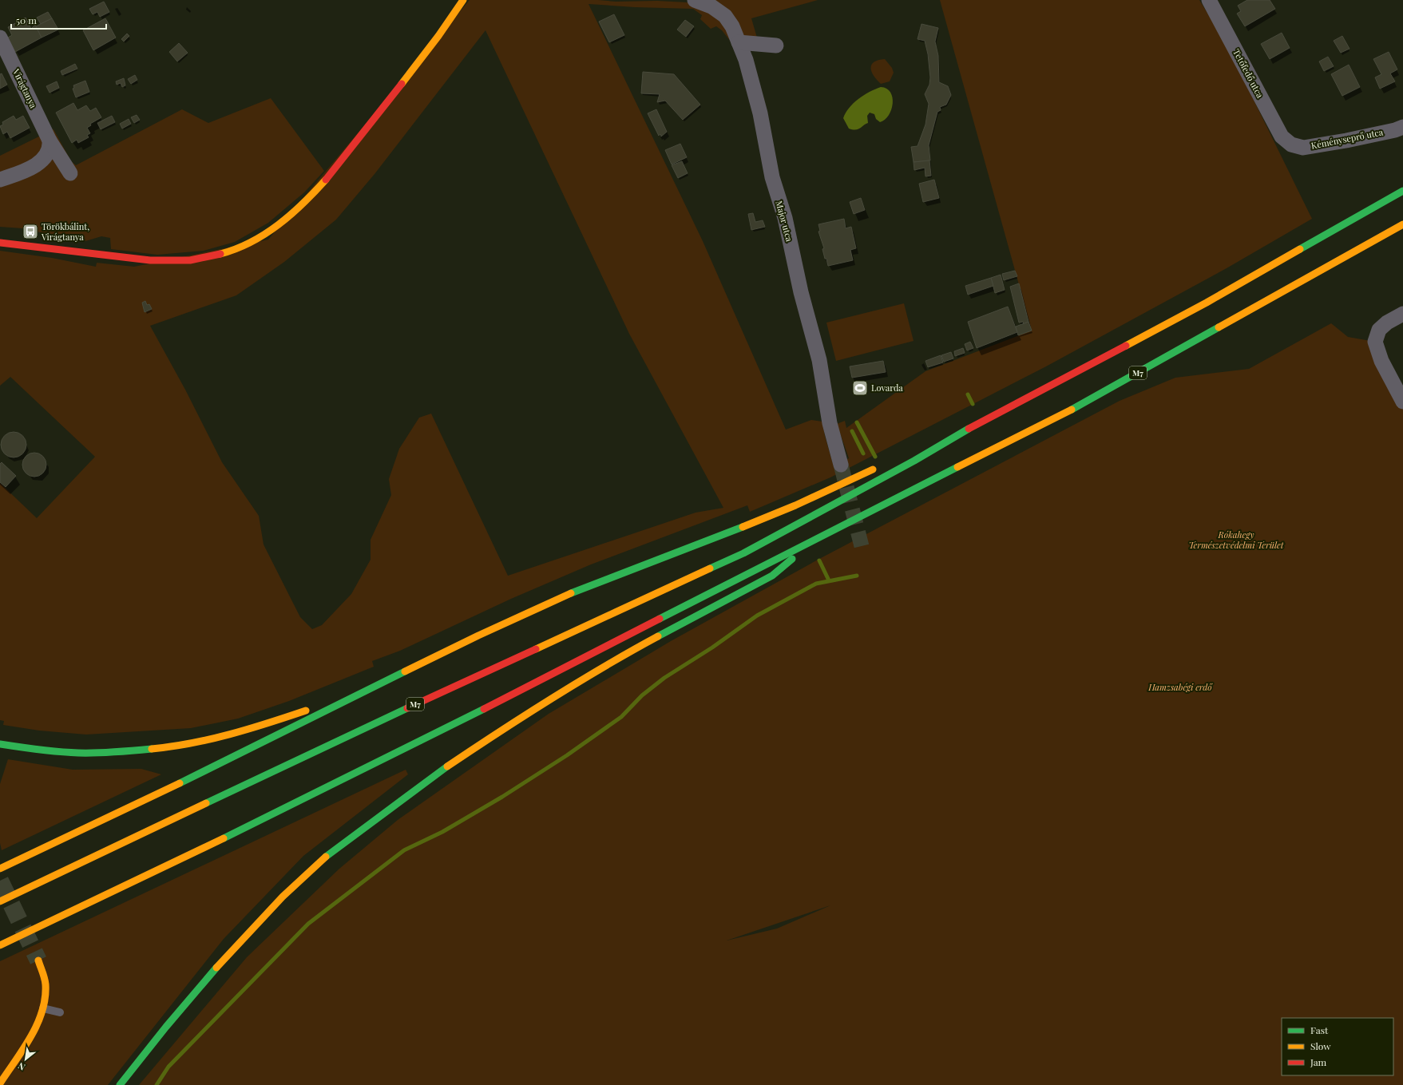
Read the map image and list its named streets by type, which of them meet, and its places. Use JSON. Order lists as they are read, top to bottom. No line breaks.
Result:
{"streets":{"main road":["M7"],"street":["Tetőfedő utca","Virágtanya","Kéményseprő utca","Major utca"]},"crossings":[["Tetőfedő utca","Kéményseprő utca"]],"parks":["Rókahegy Természetvédelmi Terület","Hamzsabégi erdő"],"places":{"bus stop":["Törökbálint, Virágtanya"],"sports":["Lovarda"]},"legend":["Fast","Slow","Jam"],"scale_bar":"50 m","north":"bottom left"}
